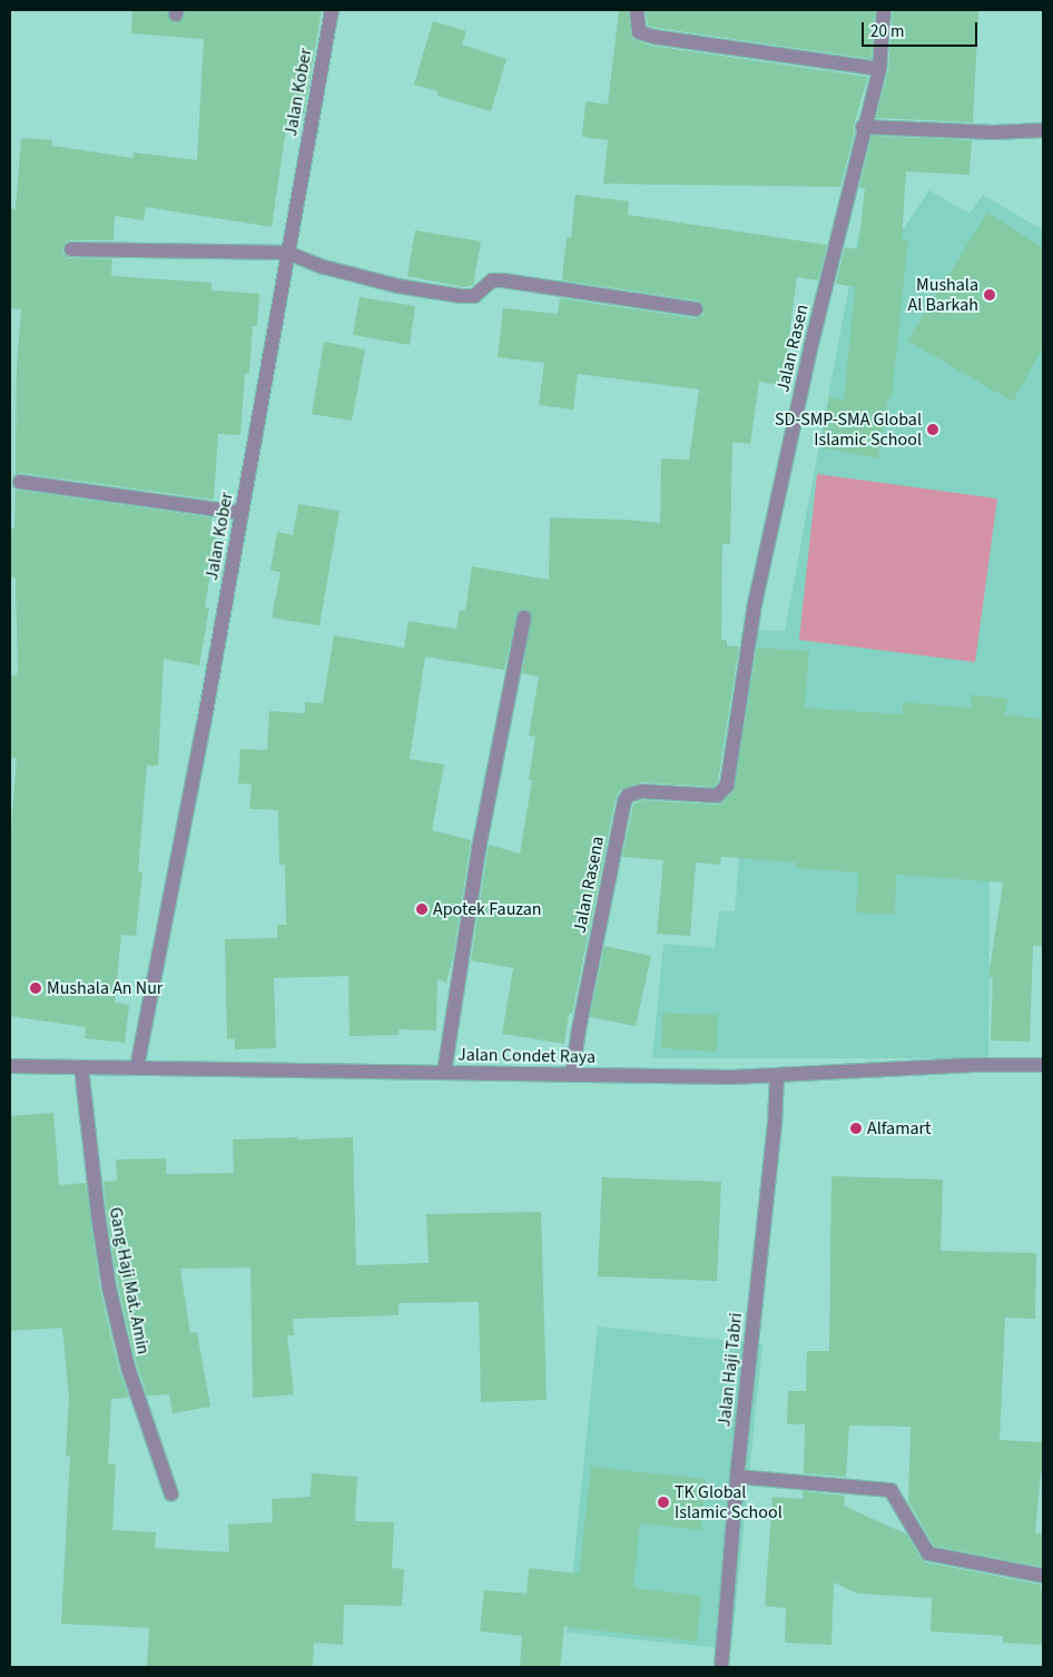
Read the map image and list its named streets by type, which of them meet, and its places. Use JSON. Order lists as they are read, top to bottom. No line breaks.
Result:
{"streets":{"street":["Jalan Kober","Jalan Rasen","Jalan Rasena","Jalan Condet Raya","Gang Haji Mat. Amin","Jalan Haji Tabri"]},"crossings":[["Jalan Kober","Jalan Condet Raya"],["Jalan Rasen","Jalan Rasena"],["Jalan Rasena","Jalan Condet Raya"],["Jalan Condet Raya","Gang Haji Mat. Amin"],["Jalan Condet Raya","Jalan Haji Tabri"]],"places":["Mushala Al Barkah","SD-SMP-SMA Global Islamic School","Apotek Fauzan","Mushala An Nur","Alfamart","TK Global Islamic School"],"scale_bar":"20 m"}
